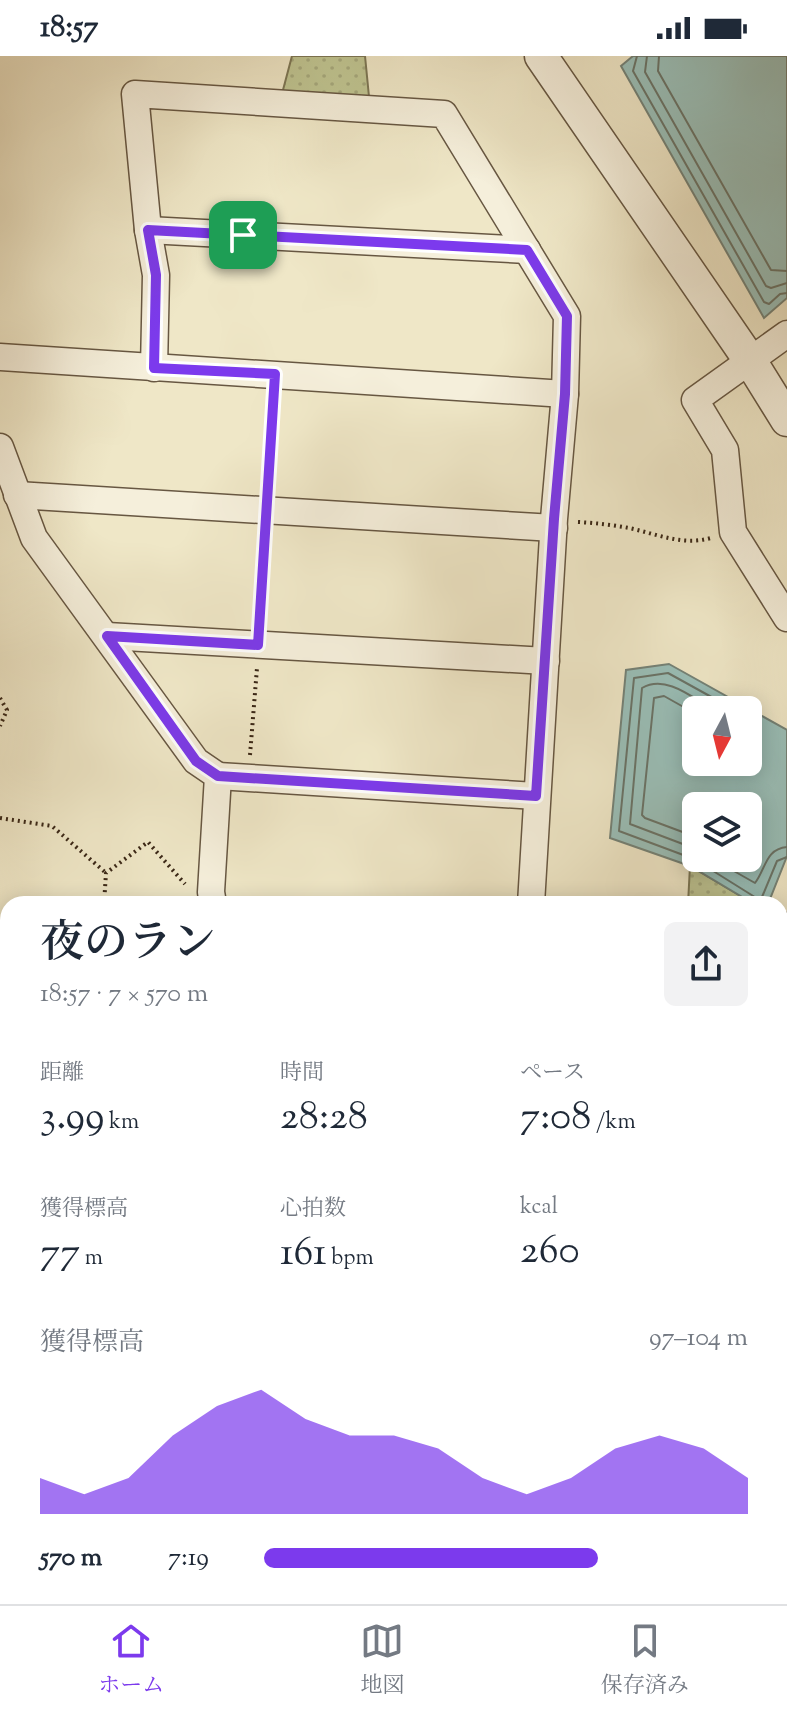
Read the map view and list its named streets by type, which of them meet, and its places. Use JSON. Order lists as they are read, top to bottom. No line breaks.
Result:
{"north":"bottom","page":{"status":"18:57","heading":["夜のラン","18:57 · 7 × 570 m"],"stats":[["距離","3.99 km"],["時間","28:28"],["ペース","7:08 /km"],["獲得標高","77 m"],["心拍数","161 bpm"],["kcal","260"]],"chart":["獲得標高","97–104 m"],"list":[{"name":"570 m","note":"7:19"}],"tabs":["ホーム","地図","保存済み"]}}
